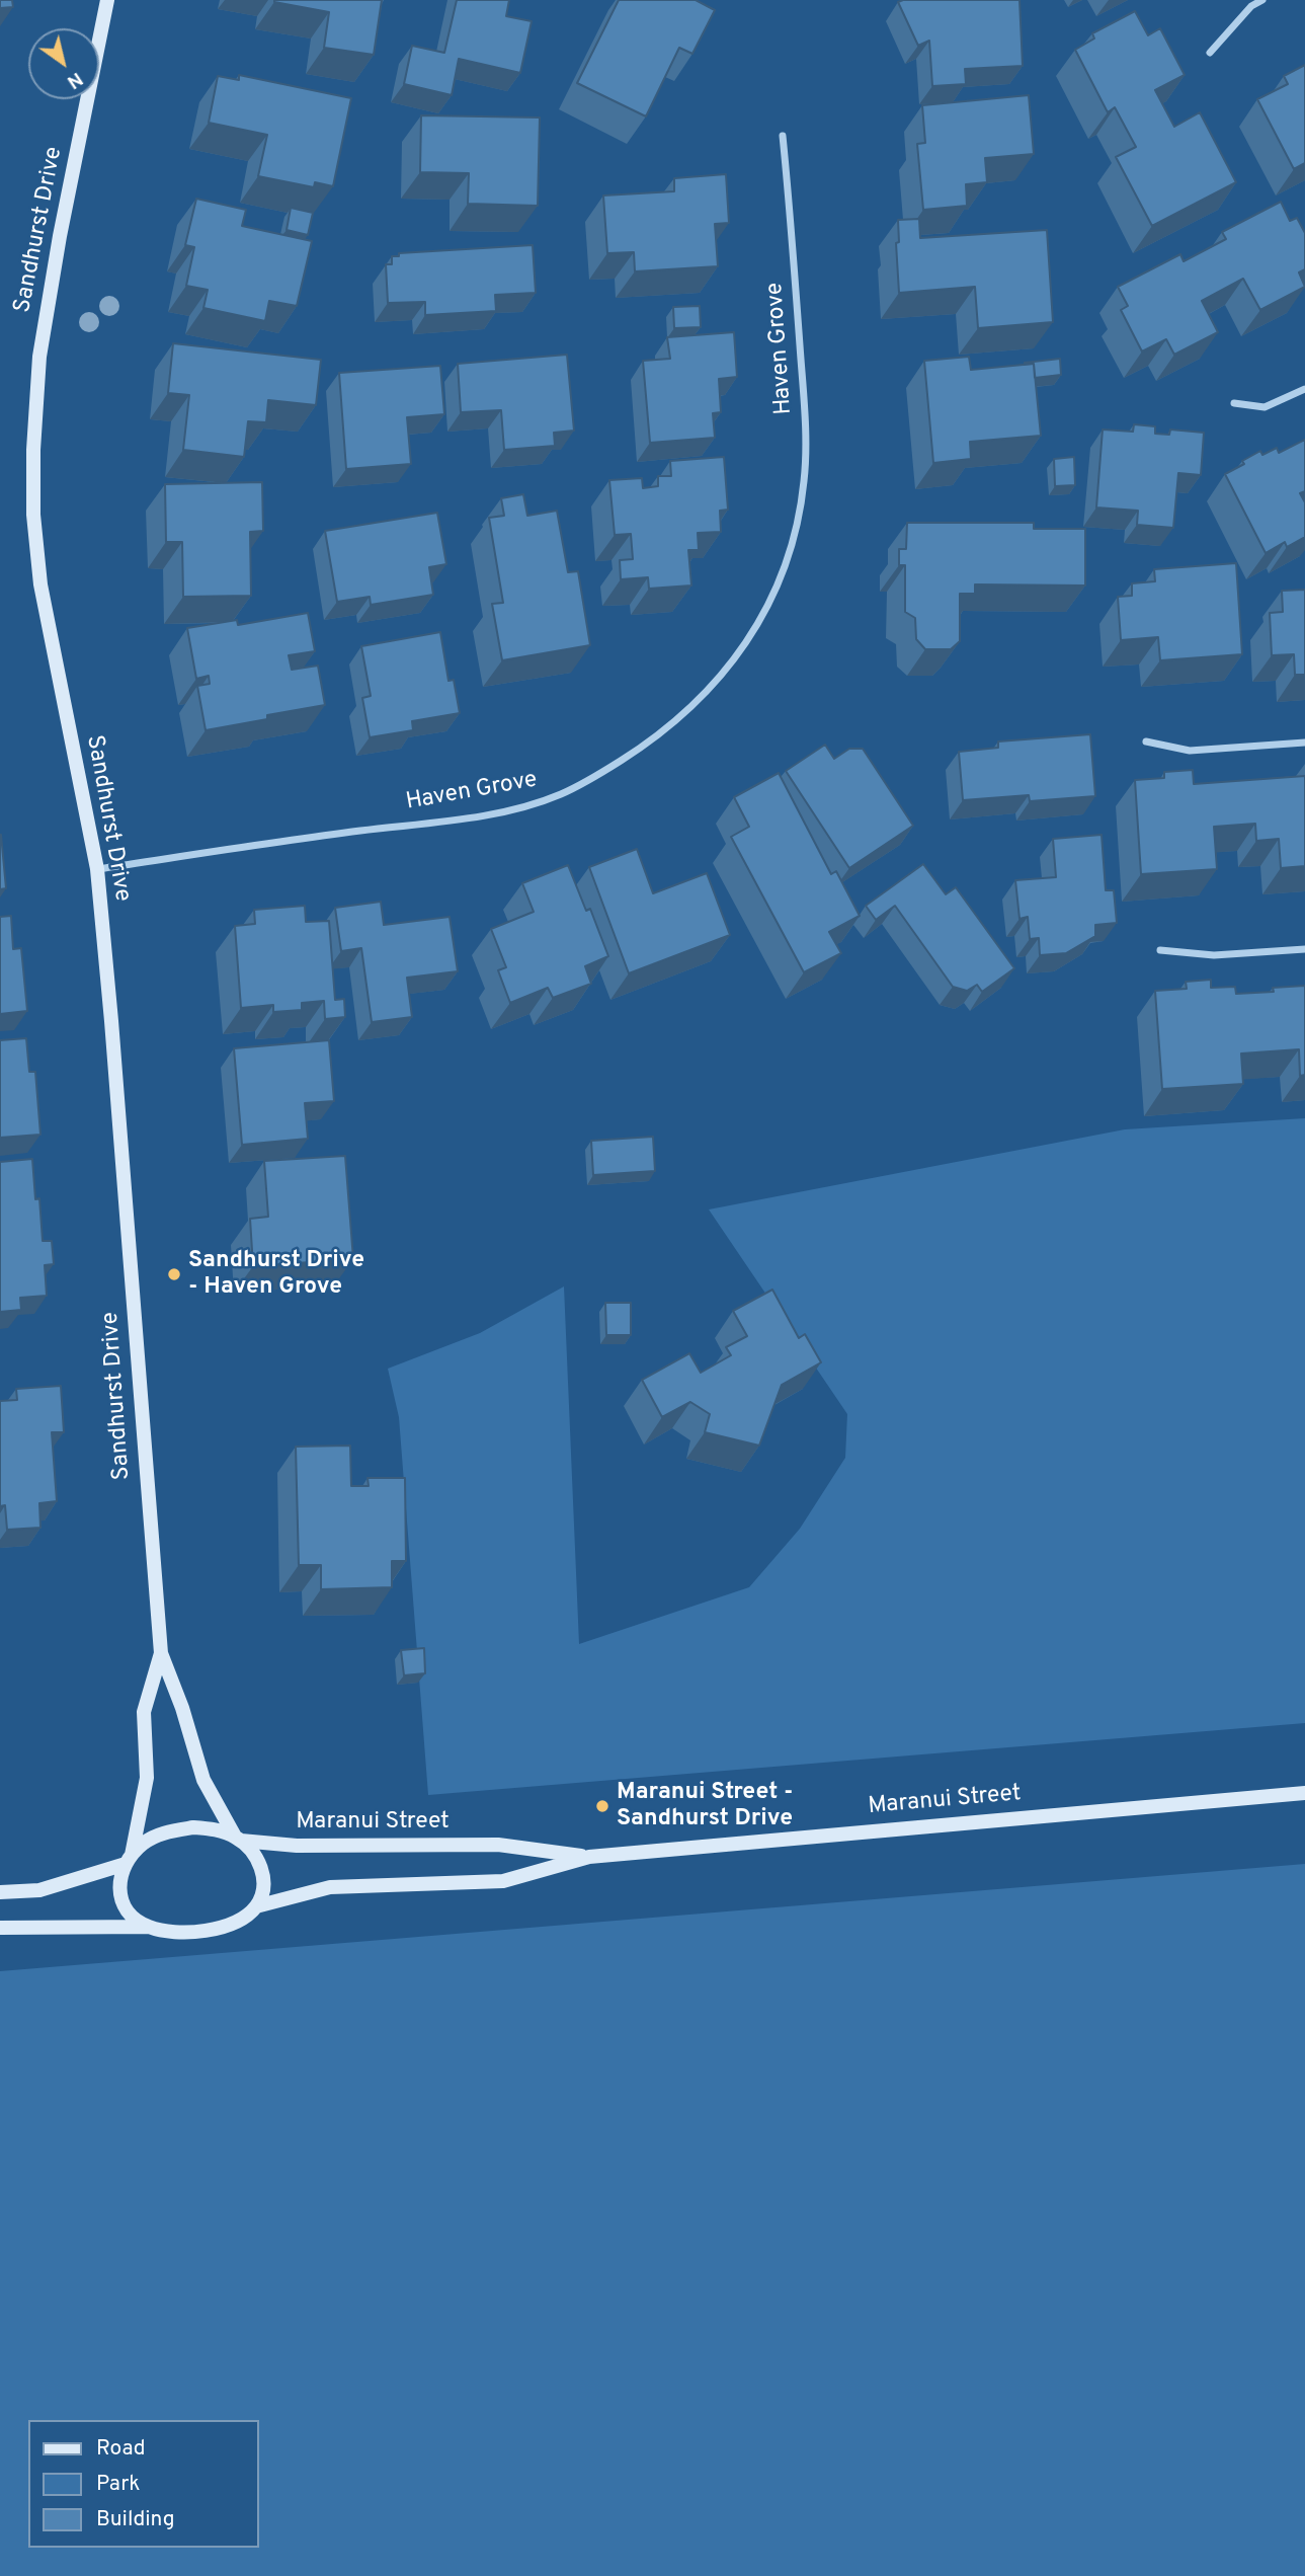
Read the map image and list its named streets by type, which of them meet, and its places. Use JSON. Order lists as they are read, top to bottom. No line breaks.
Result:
{"streets":{"main road":["Sandhurst Drive","Maranui Street"],"street":["Haven Grove"]},"crossings":[["Sandhurst Drive","Haven Grove"],["Sandhurst Drive","Maranui Street"]],"places":["Sandhurst Drive - Haven Grove","Maranui Street - Sandhurst Drive"],"legend":["Road","Park","Building"],"north":"bottom right"}
